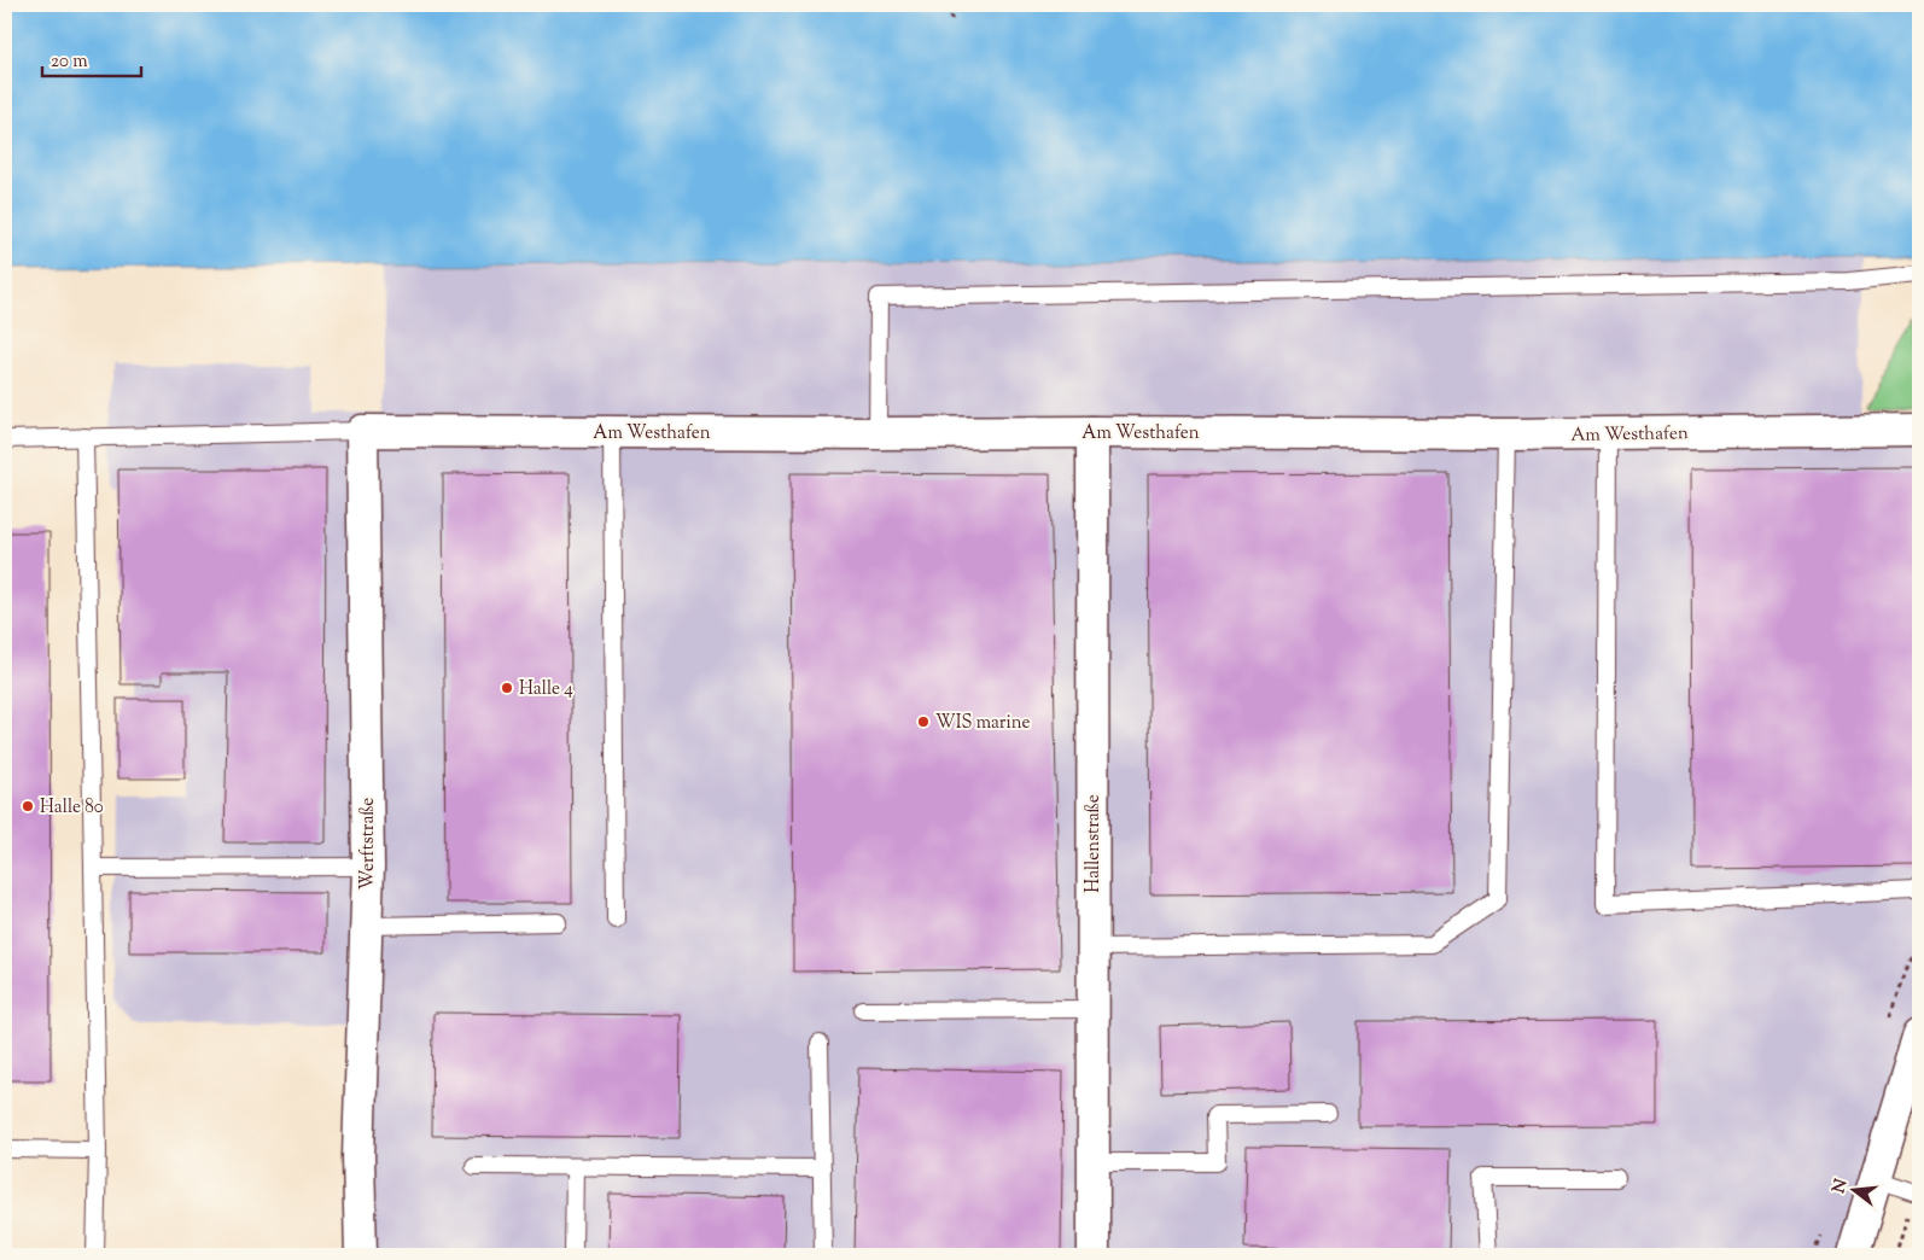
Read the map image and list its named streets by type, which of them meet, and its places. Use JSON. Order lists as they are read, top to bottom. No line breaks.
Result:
{"streets":{"street":["Am Westhafen","Werftstraße","Hallenstraße"]},"crossings":[["Am Westhafen","Werftstraße"],["Am Westhafen","Hallenstraße"]],"places":["Halle 4","WIS marine","Halle 80"],"scale_bar":"20 m","north":"left"}
